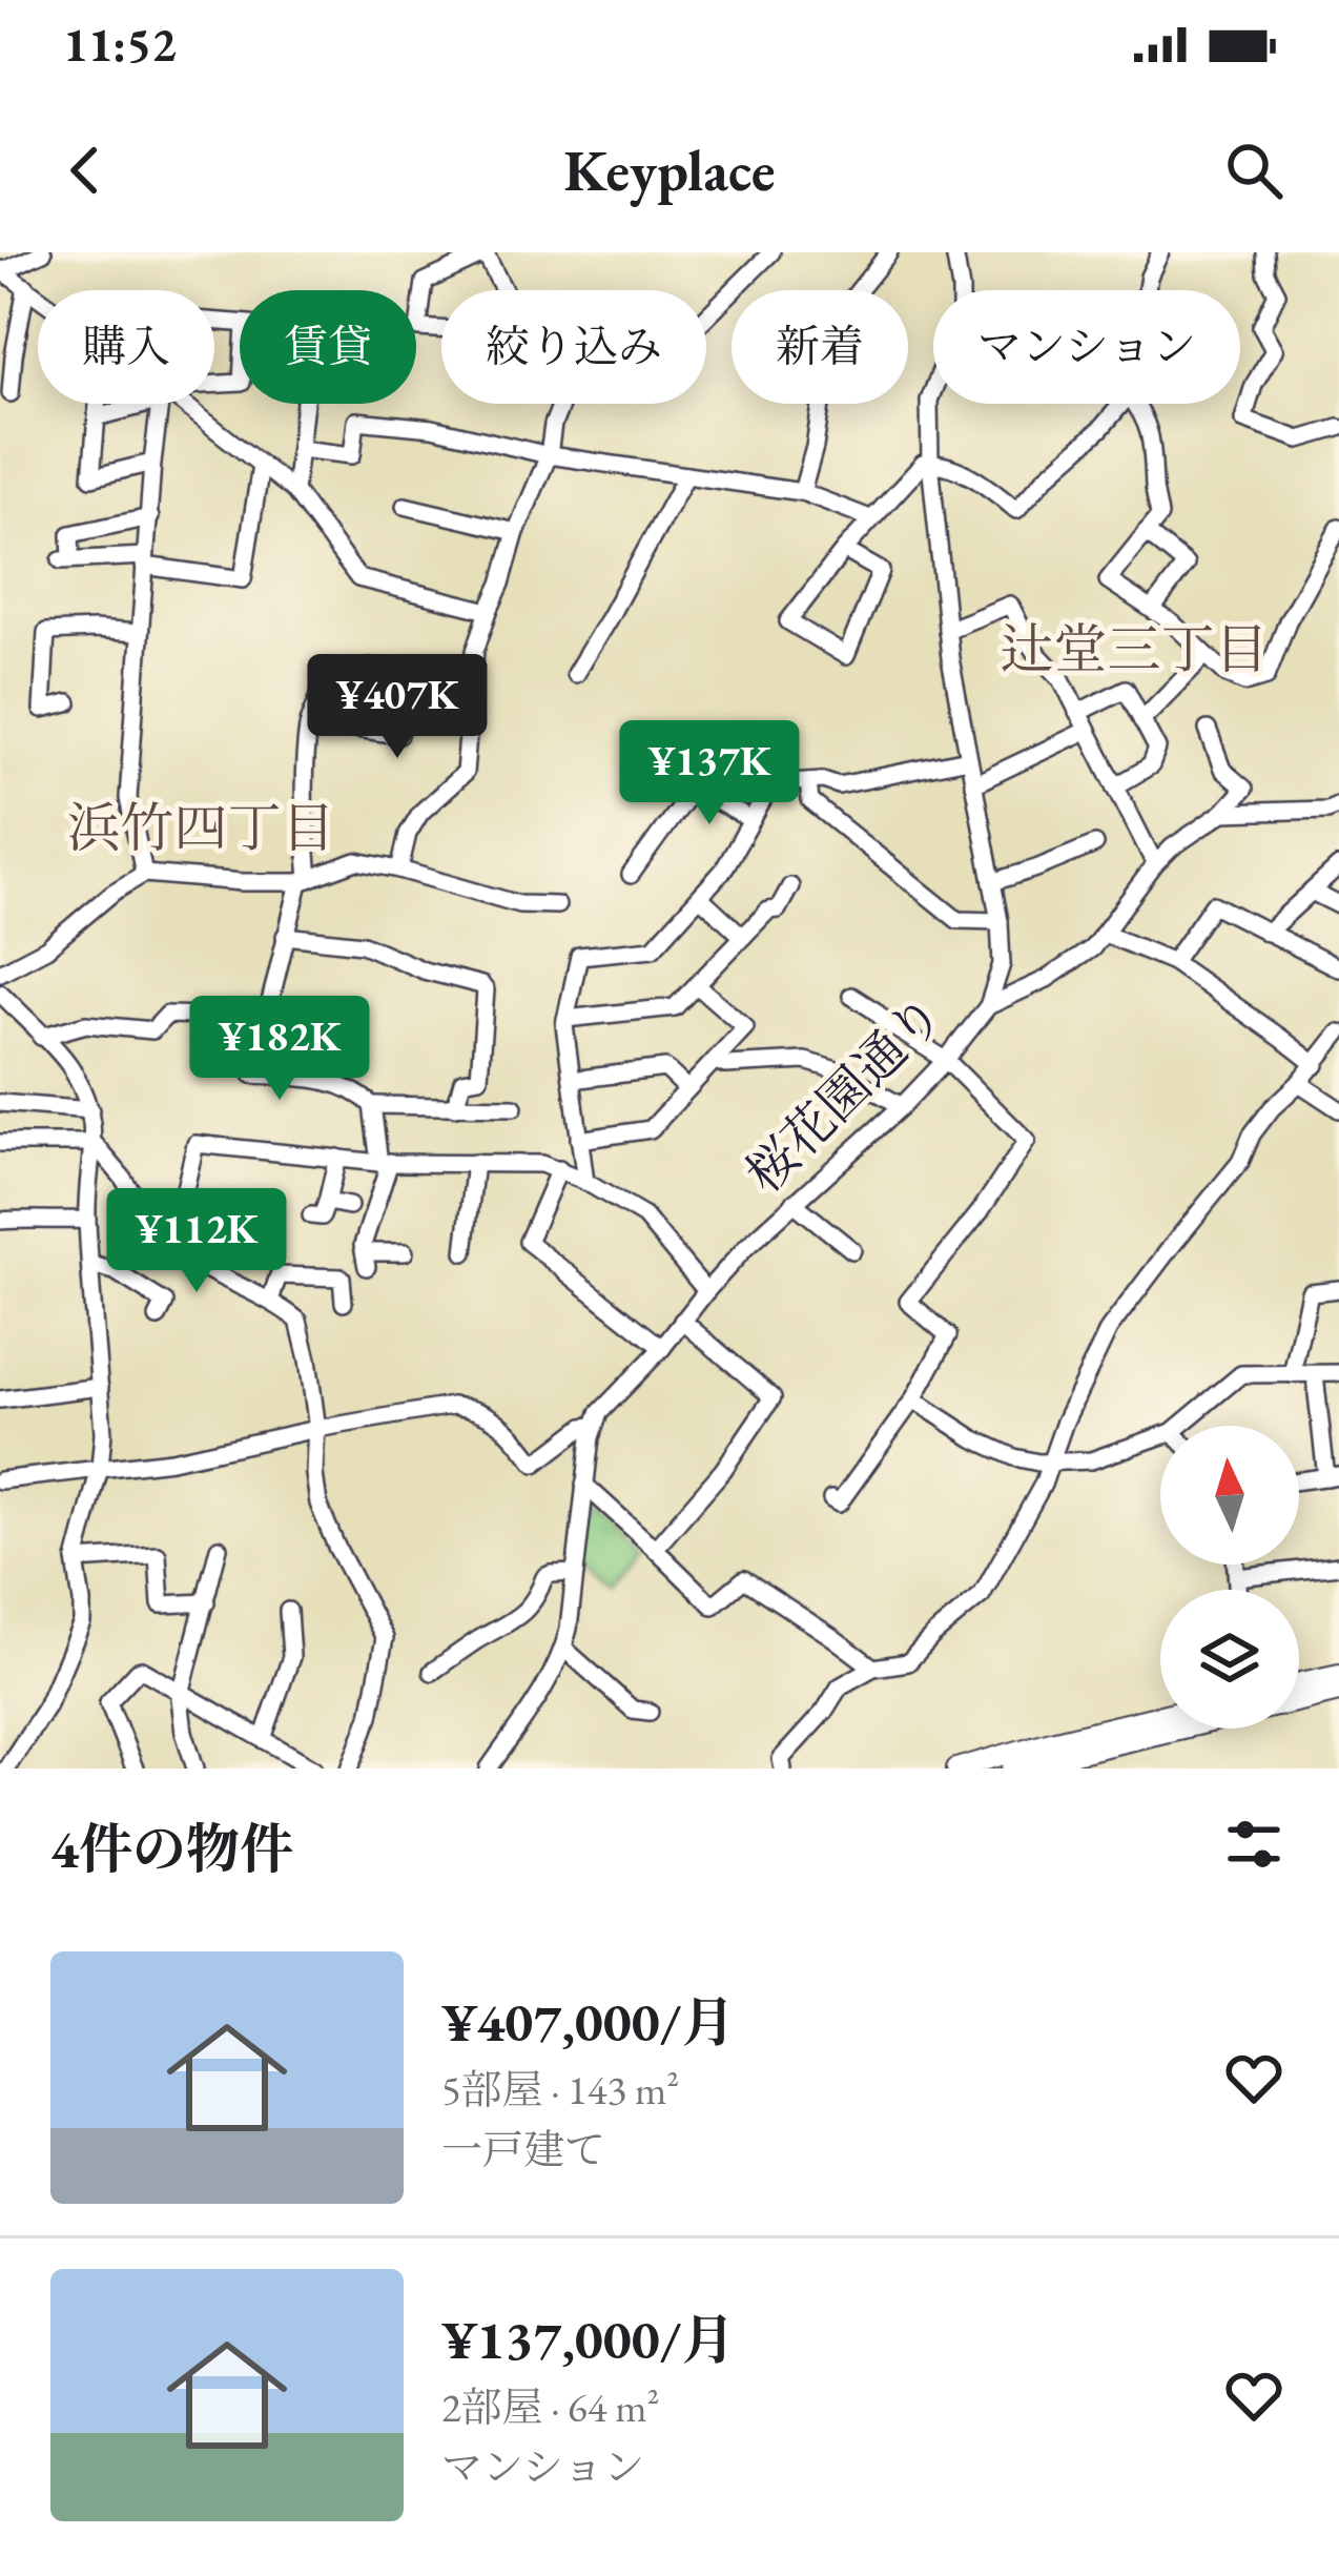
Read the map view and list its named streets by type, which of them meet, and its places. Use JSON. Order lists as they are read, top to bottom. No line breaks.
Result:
{"streets":{"street":["桜花園通り"]},"districts":["辻堂三丁目","浜竹四丁目"],"north":"top","page":{"status":"11:52","header":"Keyplace","chip":["購入","賃貸","絞り込み","新着","マンション"],"price":["¥407K","¥137K","¥182K","¥112K"],"heading":"4件の物件","list":[{"name":"¥407,000/月","note":"5部屋 · 143 m² · 一戸建て"},{"name":"¥137,000/月","note":"2部屋 · 64 m² · マンション"}]}}
